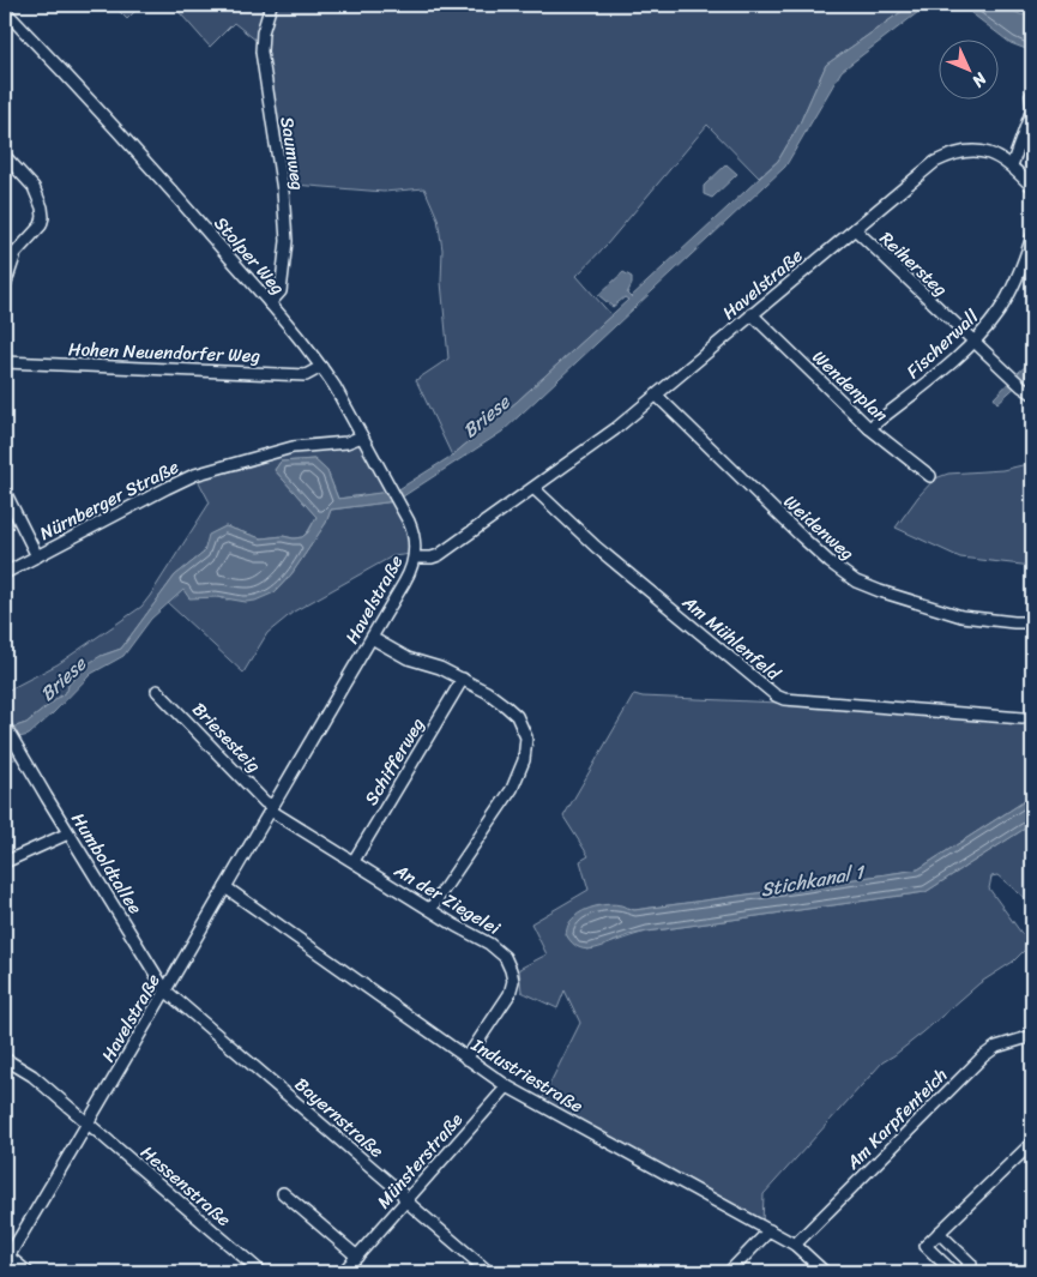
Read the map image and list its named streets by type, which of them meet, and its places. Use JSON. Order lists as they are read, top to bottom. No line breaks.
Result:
{"streets":{"street":["Saumweg","Stolper Weg","Reihersteg","Havelstraße","Fischerwall","Hohen Neuendorfer Weg","Wendenplan","Nürnberger Straße","Weidenweg","Am Mühlenfeld","Briesesteig","Schifferweg","Humboldtallee","An der Ziegelei","Industriestraße","Bayernstraße","Am Karpfenteich","Münsterstraße","Hessenstraße"]},"crossings":[["Saumweg","Stolper Weg"],["Stolper Weg","Havelstraße"],["Stolper Weg","Hohen Neuendorfer Weg"],["Stolper Weg","Nürnberger Straße"],["Reihersteg","Havelstraße"],["Reihersteg","Fischerwall"],["Havelstraße","Wendenplan"],["Havelstraße","Weidenweg"],["Havelstraße","Am Mühlenfeld"],["Havelstraße","Briesesteig"],["Havelstraße","Humboldtallee"],["Havelstraße","An der Ziegelei"],["Havelstraße","Industriestraße"],["Havelstraße","Bayernstraße"],["Havelstraße","Hessenstraße"],["Fischerwall","Wendenplan"],["Briesesteig","An der Ziegelei"],["Schifferweg","An der Ziegelei"],["Humboldtallee","Bayernstraße"],["An der Ziegelei","Industriestraße"],["Industriestraße","Am Karpfenteich"],["Industriestraße","Münsterstraße"],["Bayernstraße","Münsterstraße"]],"water":["Briese","Stichkanal 1"],"north":"bottom right"}
